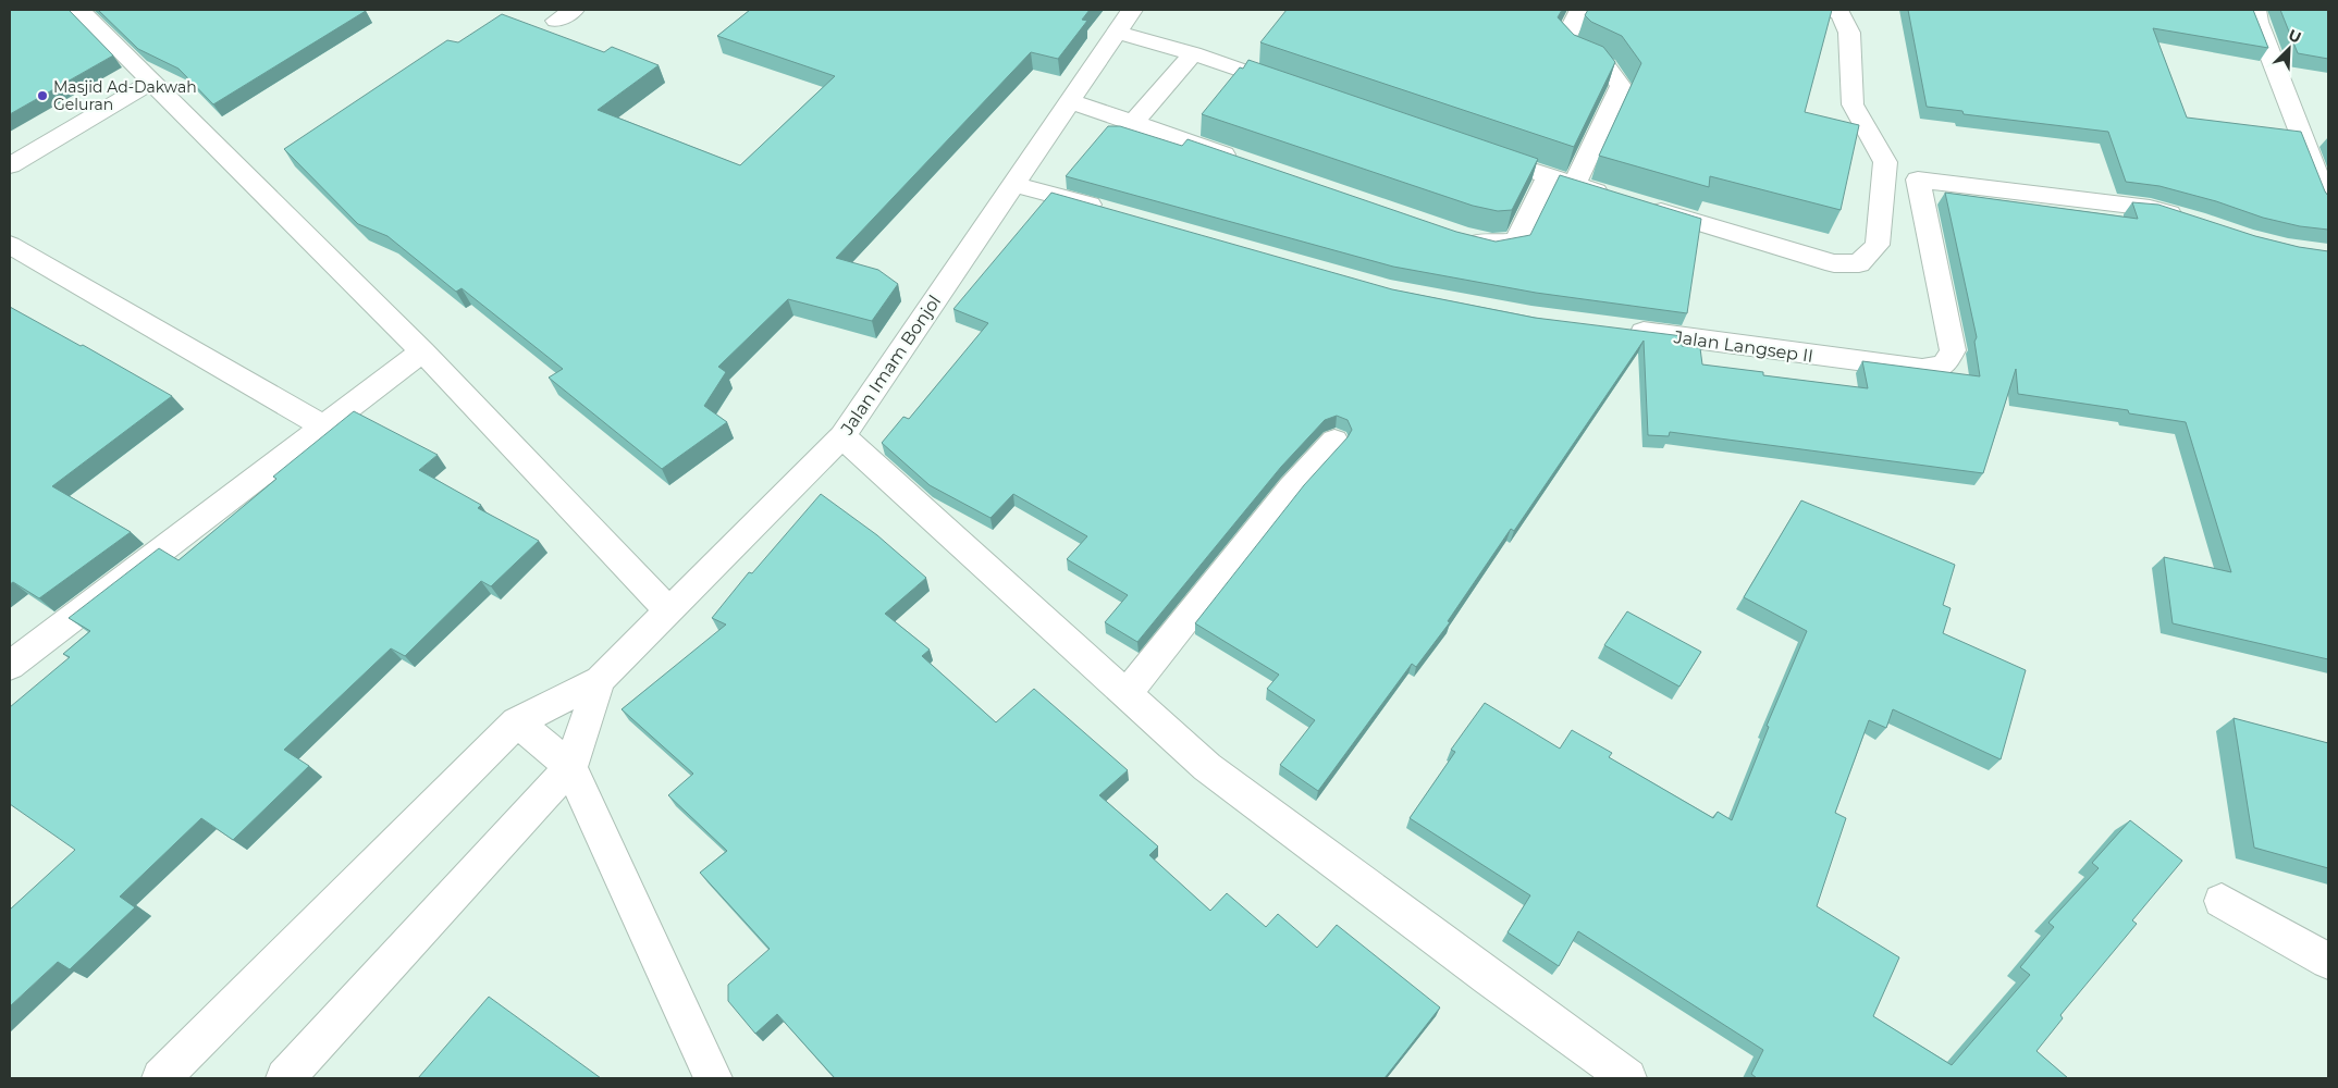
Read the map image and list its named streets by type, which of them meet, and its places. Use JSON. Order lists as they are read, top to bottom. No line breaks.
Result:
{"streets":{"street":["Jalan Langsep II","Jalan Imam Bonjol"]},"places":["Masjid Ad-Dakwah Geluran"],"north":"top right"}
